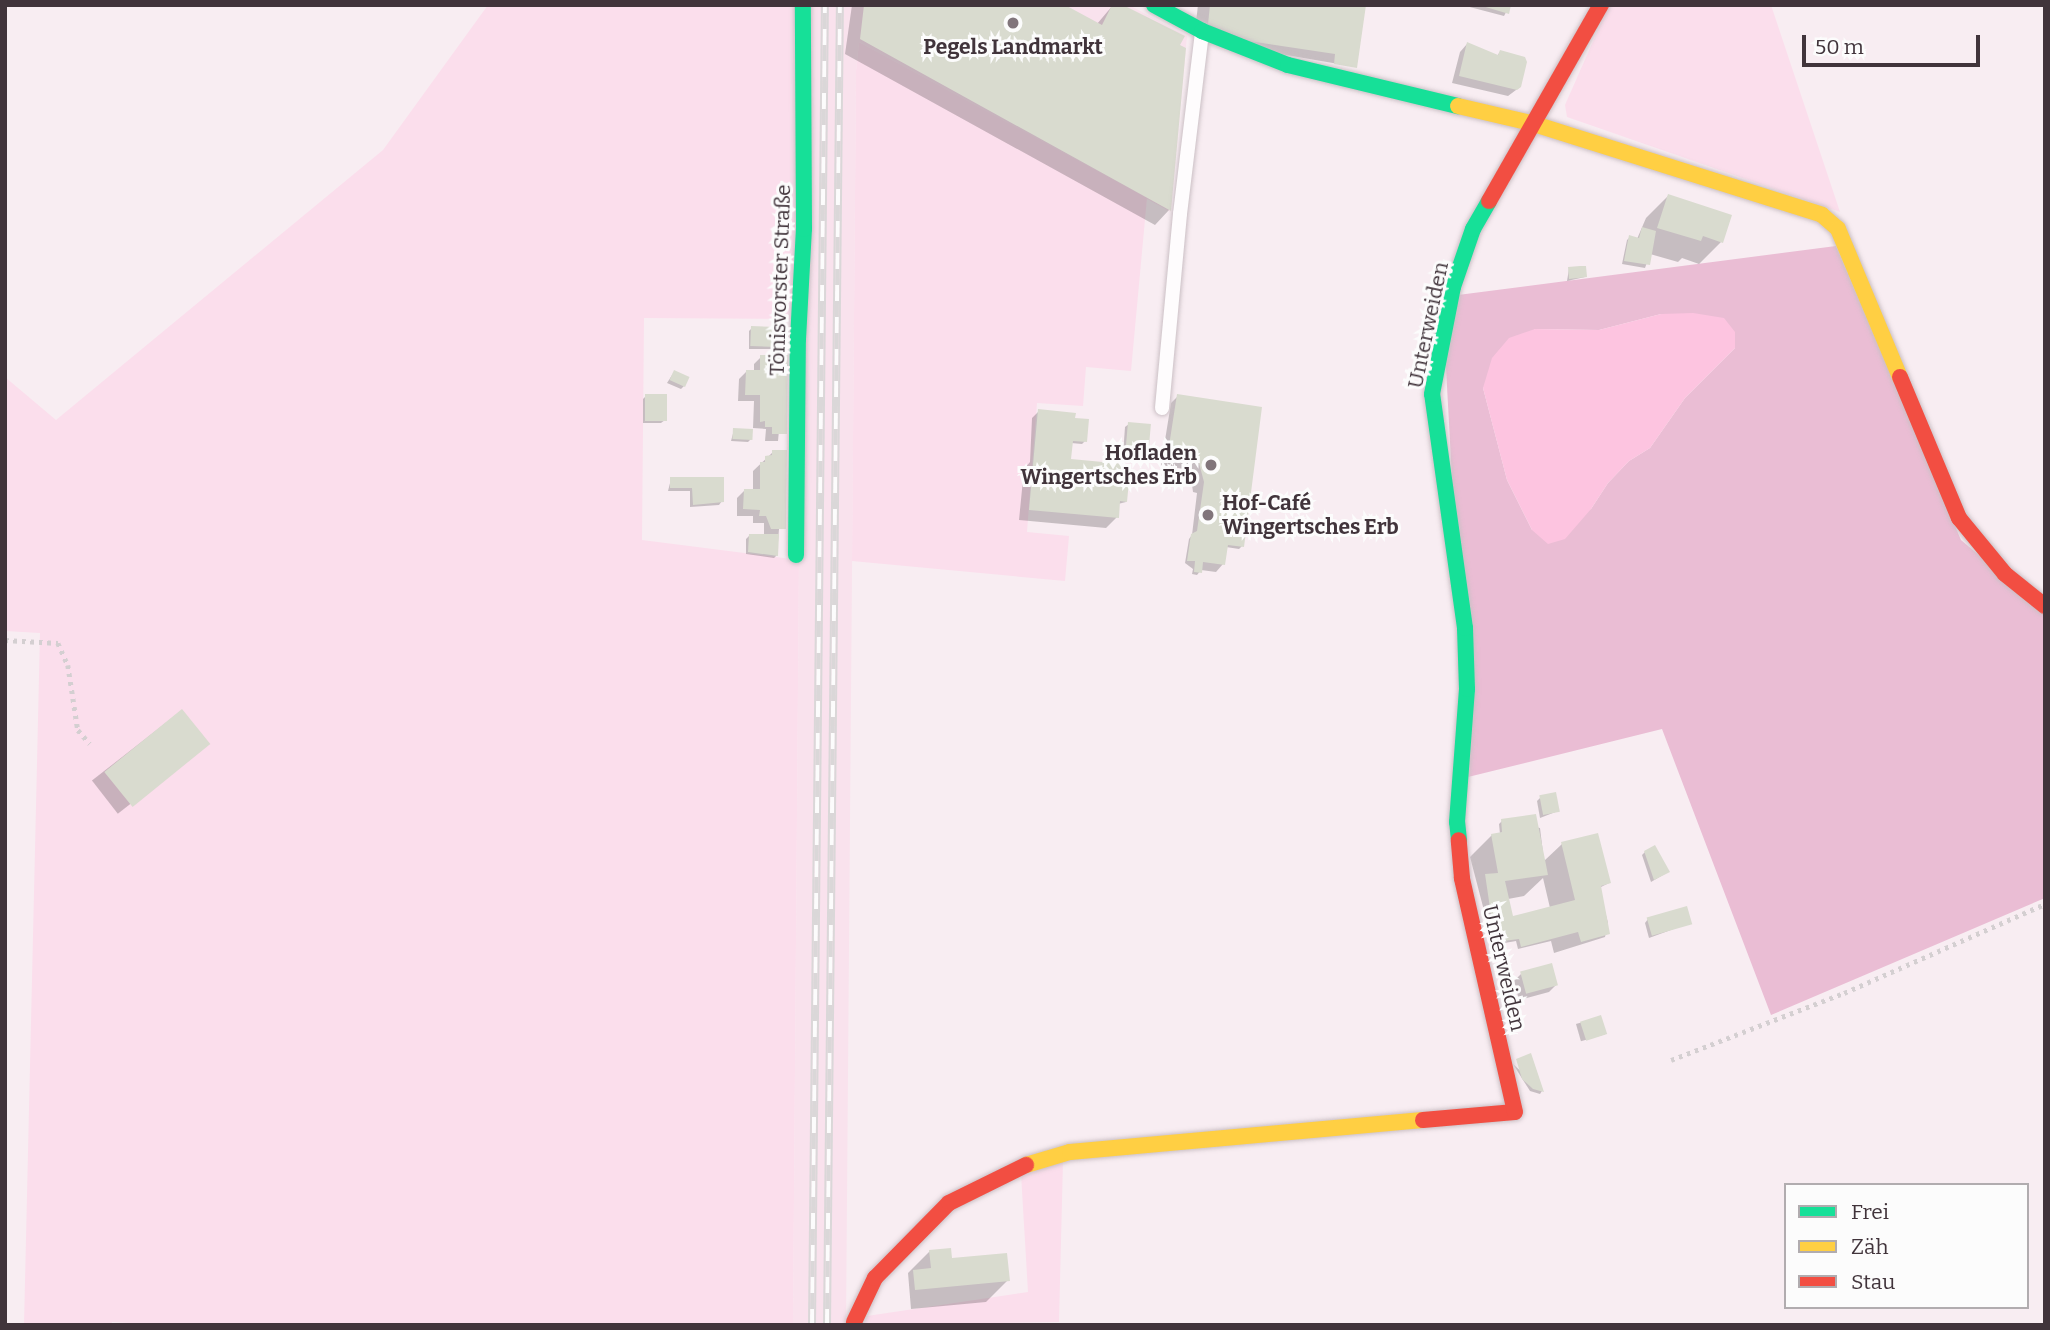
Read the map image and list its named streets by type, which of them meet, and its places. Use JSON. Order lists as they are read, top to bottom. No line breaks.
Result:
{"streets":{"street":["Tönisvorster Straße","Unterweiden"]},"places":["Pegels Landmarkt","Hofladen Wingertsches Erb","Hof-Café Wingertsches Erb"],"legend":["Frei","Zäh","Stau"],"scale_bar":"50 m"}
